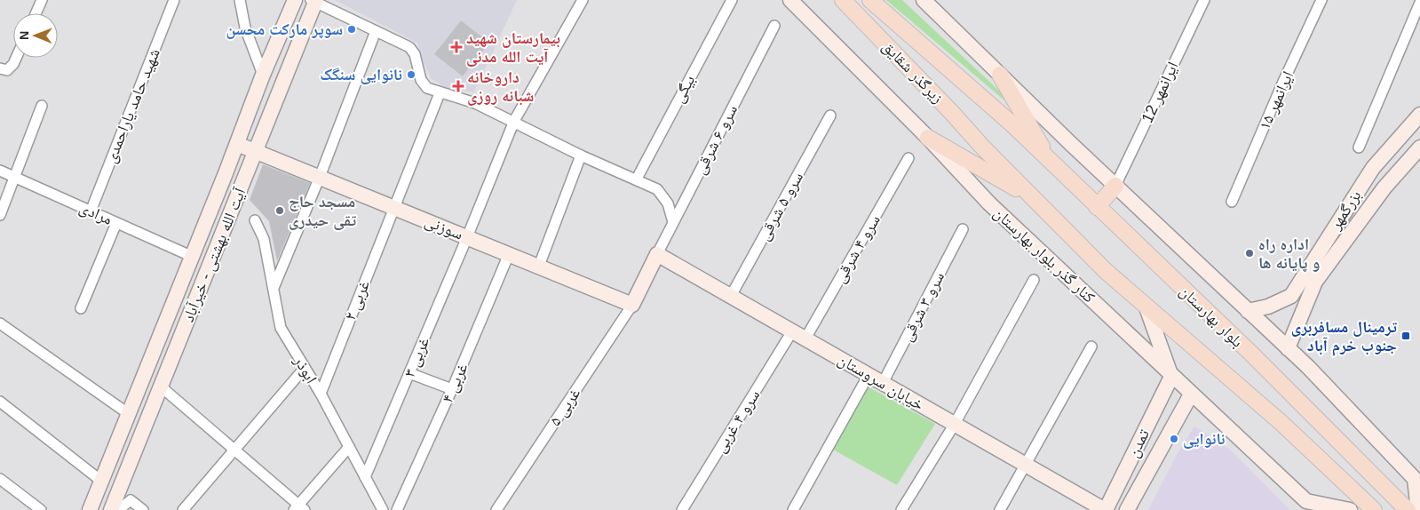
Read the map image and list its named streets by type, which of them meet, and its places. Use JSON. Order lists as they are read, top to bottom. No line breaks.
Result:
{"streets":{"main road":["زیرگذر شقایق","بزرگمهر","سوزنی","آیت الله بهشتی - خیرآباد","کنار گذر بلوار بهارستان","بلوار بهارستان","خیابان سروستان","تمدن"],"street":["بیگی","ایرانمهر 12","ایرانمهر ۱۵","شهید حامد یاراحمدی","سرو ۶ شرقی","سرو ۵ شرقی","مرادی","سرو ۴ شرقی","غربی ۲","سرو ۳ شرقی","غربی ۳","ابوذر","غربی ۴","غربی ۵","سرو ۴ غربی"]},"crossings":[["زیرگذر شقایق","بلوار بهارستان"],["شهید حامد یاراحمدی","مرادی"],["سرو ۶ شرقی","خیابان سروستان"],["سرو ۵ شرقی","خیابان سروستان"],["مرادی","آیت الله بهشتی - خیرآباد"],["سوزنی","آیت الله بهشتی - خیرآباد"],["سوزنی","غربی ۲"],["سوزنی","غربی ۳"],["سوزنی","غربی ۴"],["سوزنی","غربی ۵"],["سرو ۴ شرقی","خیابان سروستان"],["کنار گذر بلوار بهارستان","تمدن"],["غربی ۲","ابوذر"],["سرو ۳ شرقی","خیابان سروستان"],["غربی ۳","ابوذر"],["خیابان سروستان","سرو ۴ غربی"],["خیابان سروستان","تمدن"]],"places":{"other":["سوپر مارکت محسن","نانوایی سنگک","مسجد حاج تقی حیدری","اداره راه و پایانه ها","نانوایی"],"health":["بیمارستان شهید آیت الله مدنی","داروخانه شبانه روزی"],"transit":["ترمینال مسافربری جنوب خرم آباد"]},"north":"left"}
